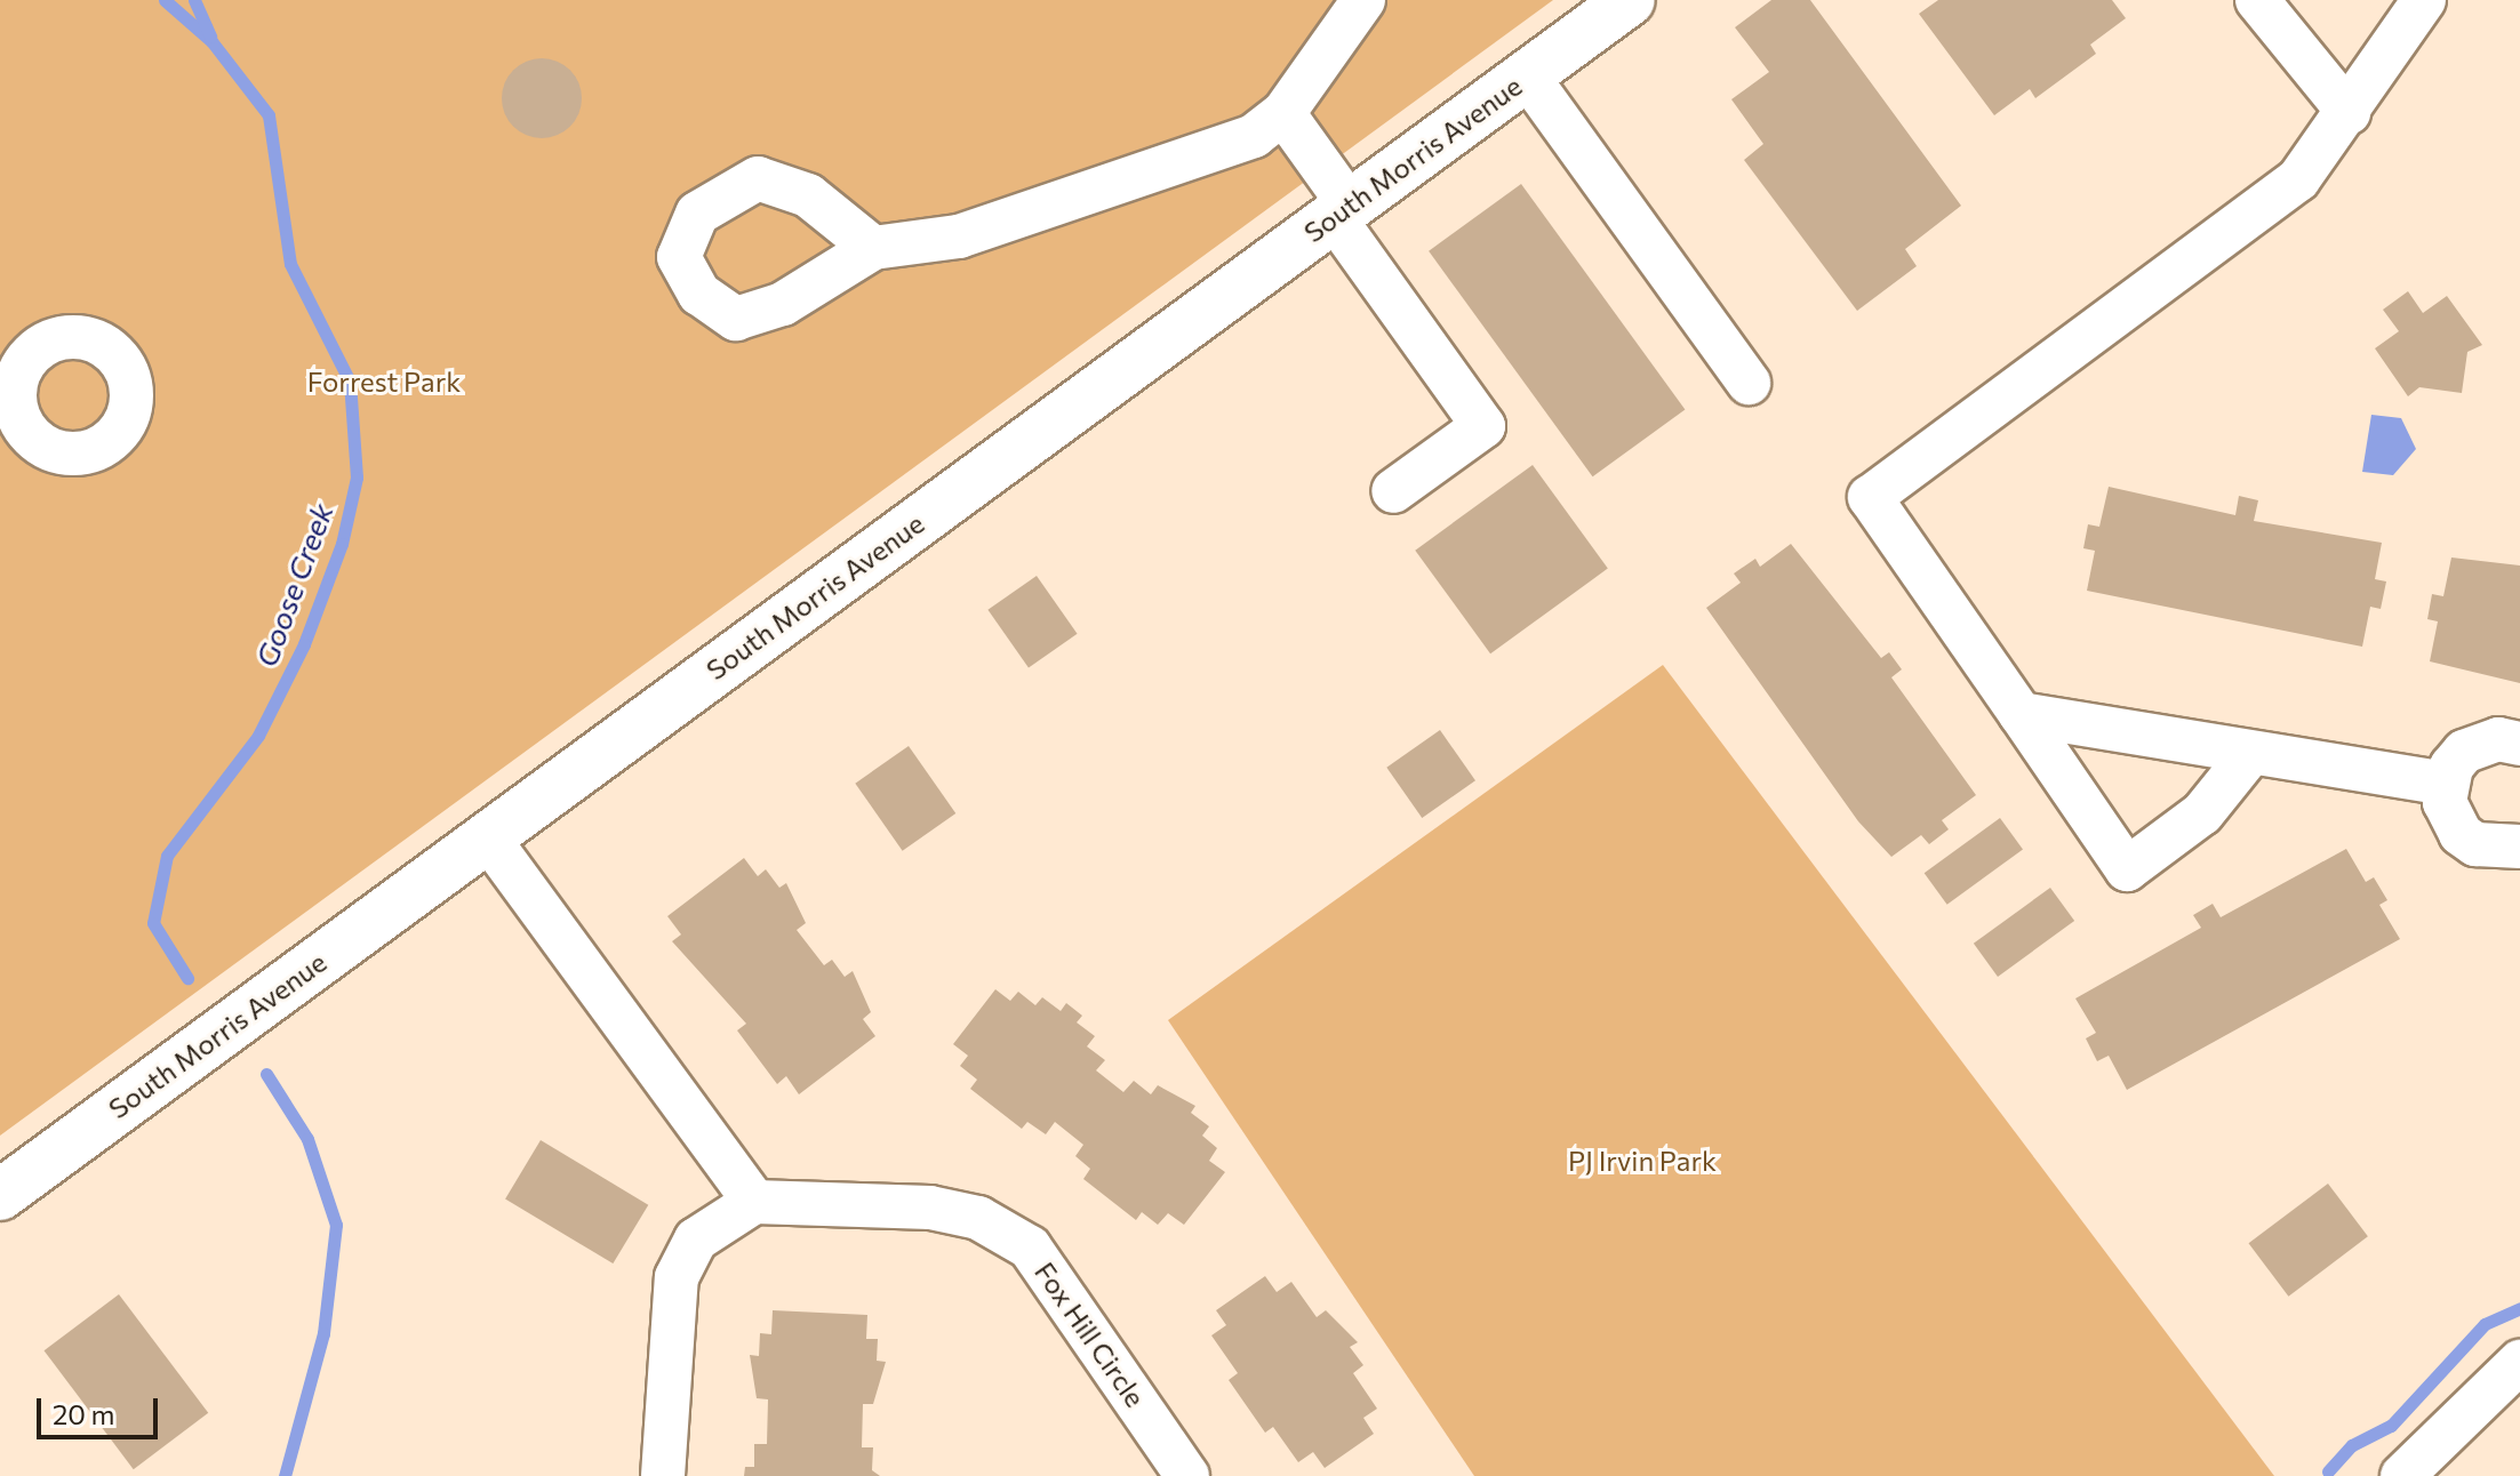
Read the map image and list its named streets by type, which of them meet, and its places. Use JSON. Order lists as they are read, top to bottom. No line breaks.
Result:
{"streets":{"main road":["South Morris Avenue"],"street":["Fox Hill Circle"]},"water":["Goose Creek"],"parks":["Forrest Park","PJ Irvin Park"],"scale_bar":"20 m"}
